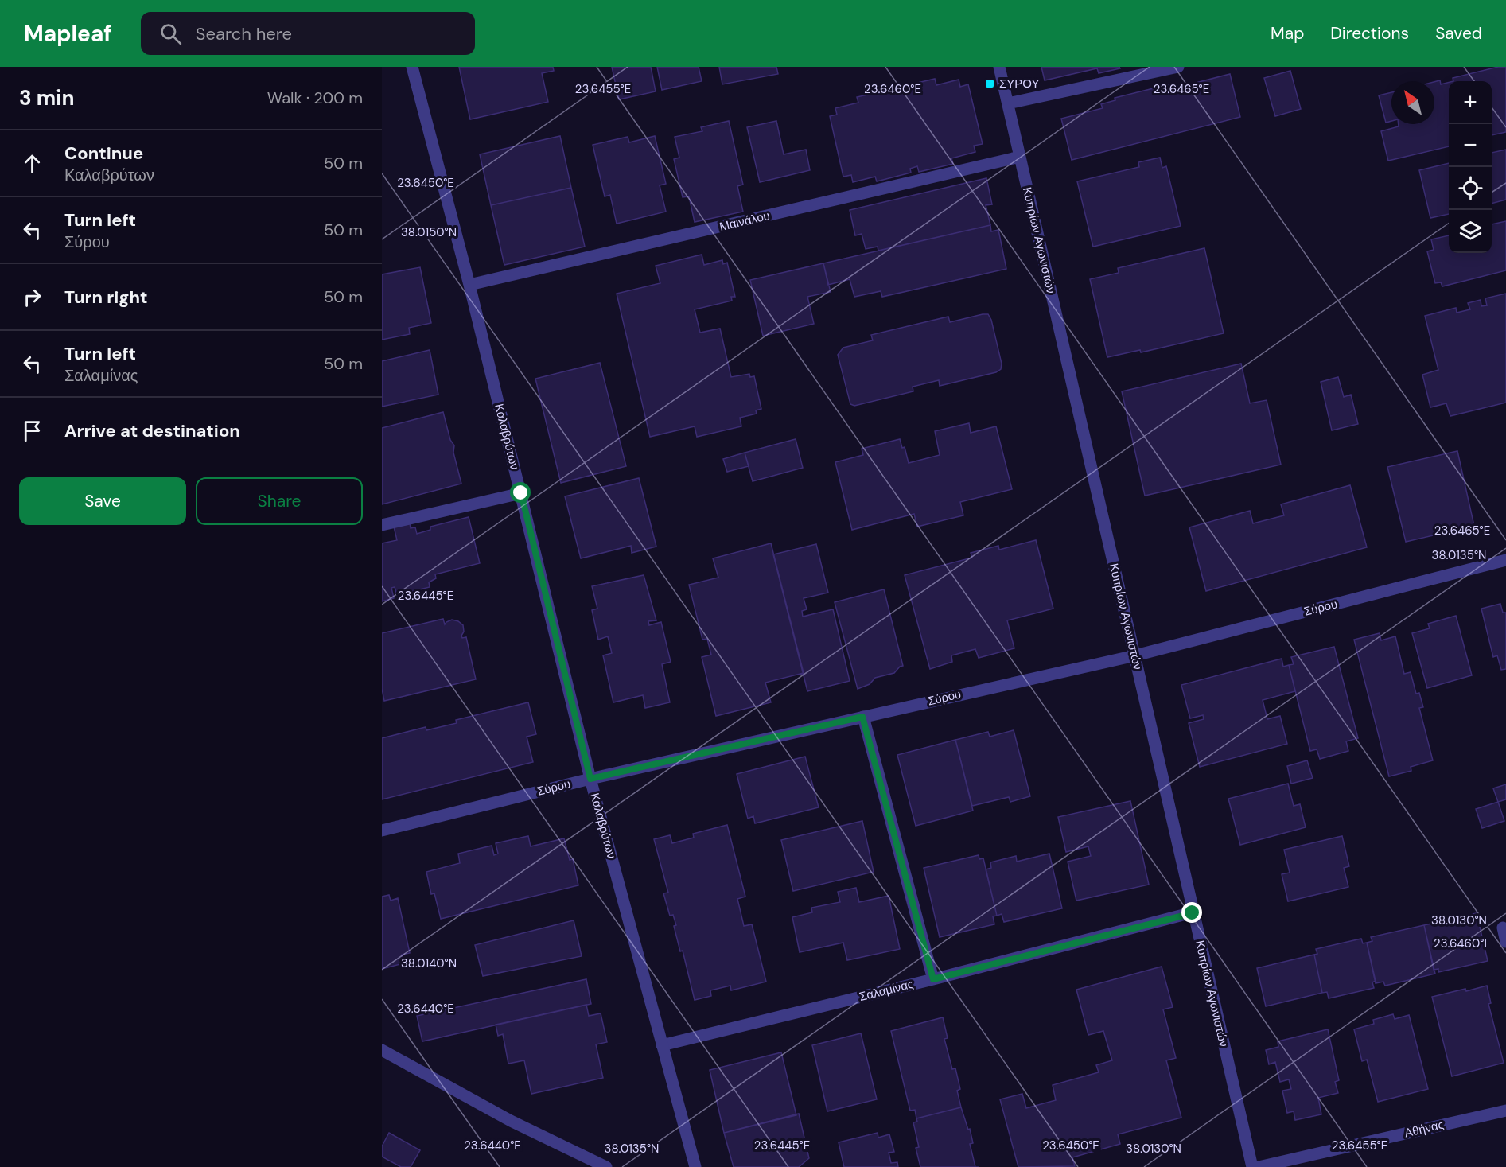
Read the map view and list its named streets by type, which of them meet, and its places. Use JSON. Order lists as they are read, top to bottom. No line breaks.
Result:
{"streets":{"street":["Μαινάλου","Κυπρίων Αγωνιστών","Καλαβρύτων","Σύρου","Σαλαμίνας","Αθήνας"]},"crossings":[["Μαινάλου","Κυπρίων Αγωνιστών"],["Μαινάλου","Καλαβρύτων"],["Κυπρίων Αγωνιστών","Σύρου"],["Κυπρίων Αγωνιστών","Σαλαμίνας"],["Καλαβρύτων","Σύρου"],["Καλαβρύτων","Σαλαμίνας"]],"places":{"transit":["ΣΥΡΟΥ"]},"north":"top left","page":{"header":"Mapleaf","search":"Search here","nav":["Map","Directions","Saved"],"heading":["3 min","Walk · 200 m"],"map_buttons":["+","−"],"list":[["Continue","Καλαβρύτων","50 m"],["Turn left","Σύρου","50 m"],["Turn right","50 m"],["Turn left","Σαλαμίνας","50 m"],"Arrive at destination"],"buttons":["Save","Share"]},"coordinates":["23.6465°E","23.6455°E","23.6460°E","23.6450°E","38.0150°N","38.0135°N","23.6445°E","38.0130°N","38.0140°N","23.6440°E"]}
